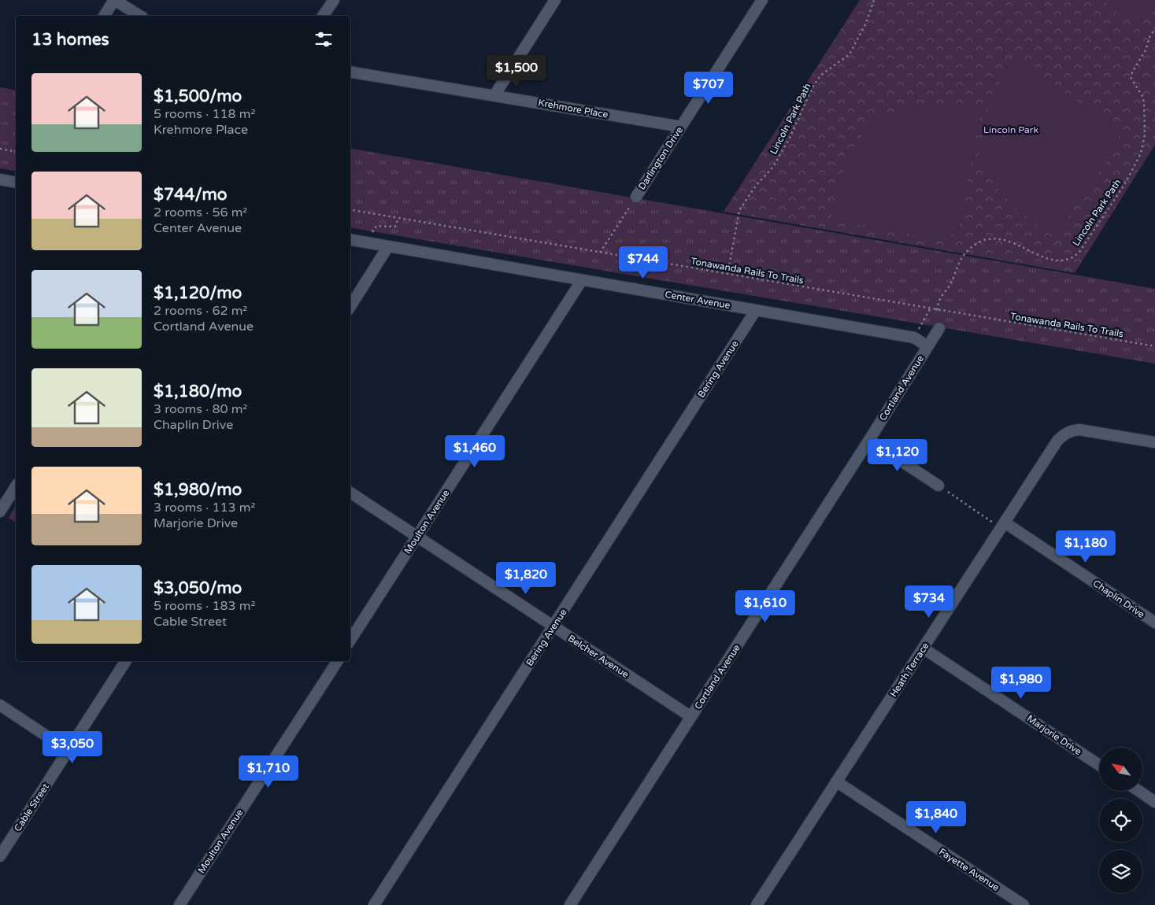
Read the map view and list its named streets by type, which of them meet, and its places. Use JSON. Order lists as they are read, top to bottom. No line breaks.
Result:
{"streets":{"street":["Krehmore Place","Darlington Drive","Center Avenue","Bering Avenue","Cortland Avenue","Moulton Avenue","Chaplin Drive","Belcher Avenue","Heath Terrace","Marjorie Drive","Cable Street","Fayette Avenue"],"path":["Lincoln Park Path","Tonawanda Rails To Trails"]},"crossings":[["Krehmore Place","Darlington Drive"],["Lincoln Park Path","Tonawanda Rails To Trails"],["Center Avenue","Bering Avenue"],["Center Avenue","Cortland Avenue"],["Center Avenue","Moulton Avenue"],["Bering Avenue","Belcher Avenue"],["Cortland Avenue","Belcher Avenue"],["Moulton Avenue","Belcher Avenue"],["Chaplin Drive","Heath Terrace"],["Heath Terrace","Marjorie Drive"],["Heath Terrace","Fayette Avenue"]],"parks":["Lincoln Park"],"north":"top left","page":{"heading":"13 homes","price":["$1,500","$707","$744","$1,460","$1,120","$1,180","$1,820","$734","$1,610","$1,980","$3,050","$1,710","$1,840"],"list":[{"name":"$1,500/mo","note":"5 rooms · 118 m² · Krehmore Place"},{"name":"$744/mo","note":"2 rooms · 56 m² · Center Avenue"},{"name":"$1,120/mo","note":"2 rooms · 62 m² · Cortland Avenue"},{"name":"$1,180/mo","note":"3 rooms · 80 m² · Chaplin Drive"},{"name":"$1,980/mo","note":"3 rooms · 113 m² · Marjorie Drive"},{"name":"$3,050/mo","note":"5 rooms · 183 m² · Cable Street"}]}}
